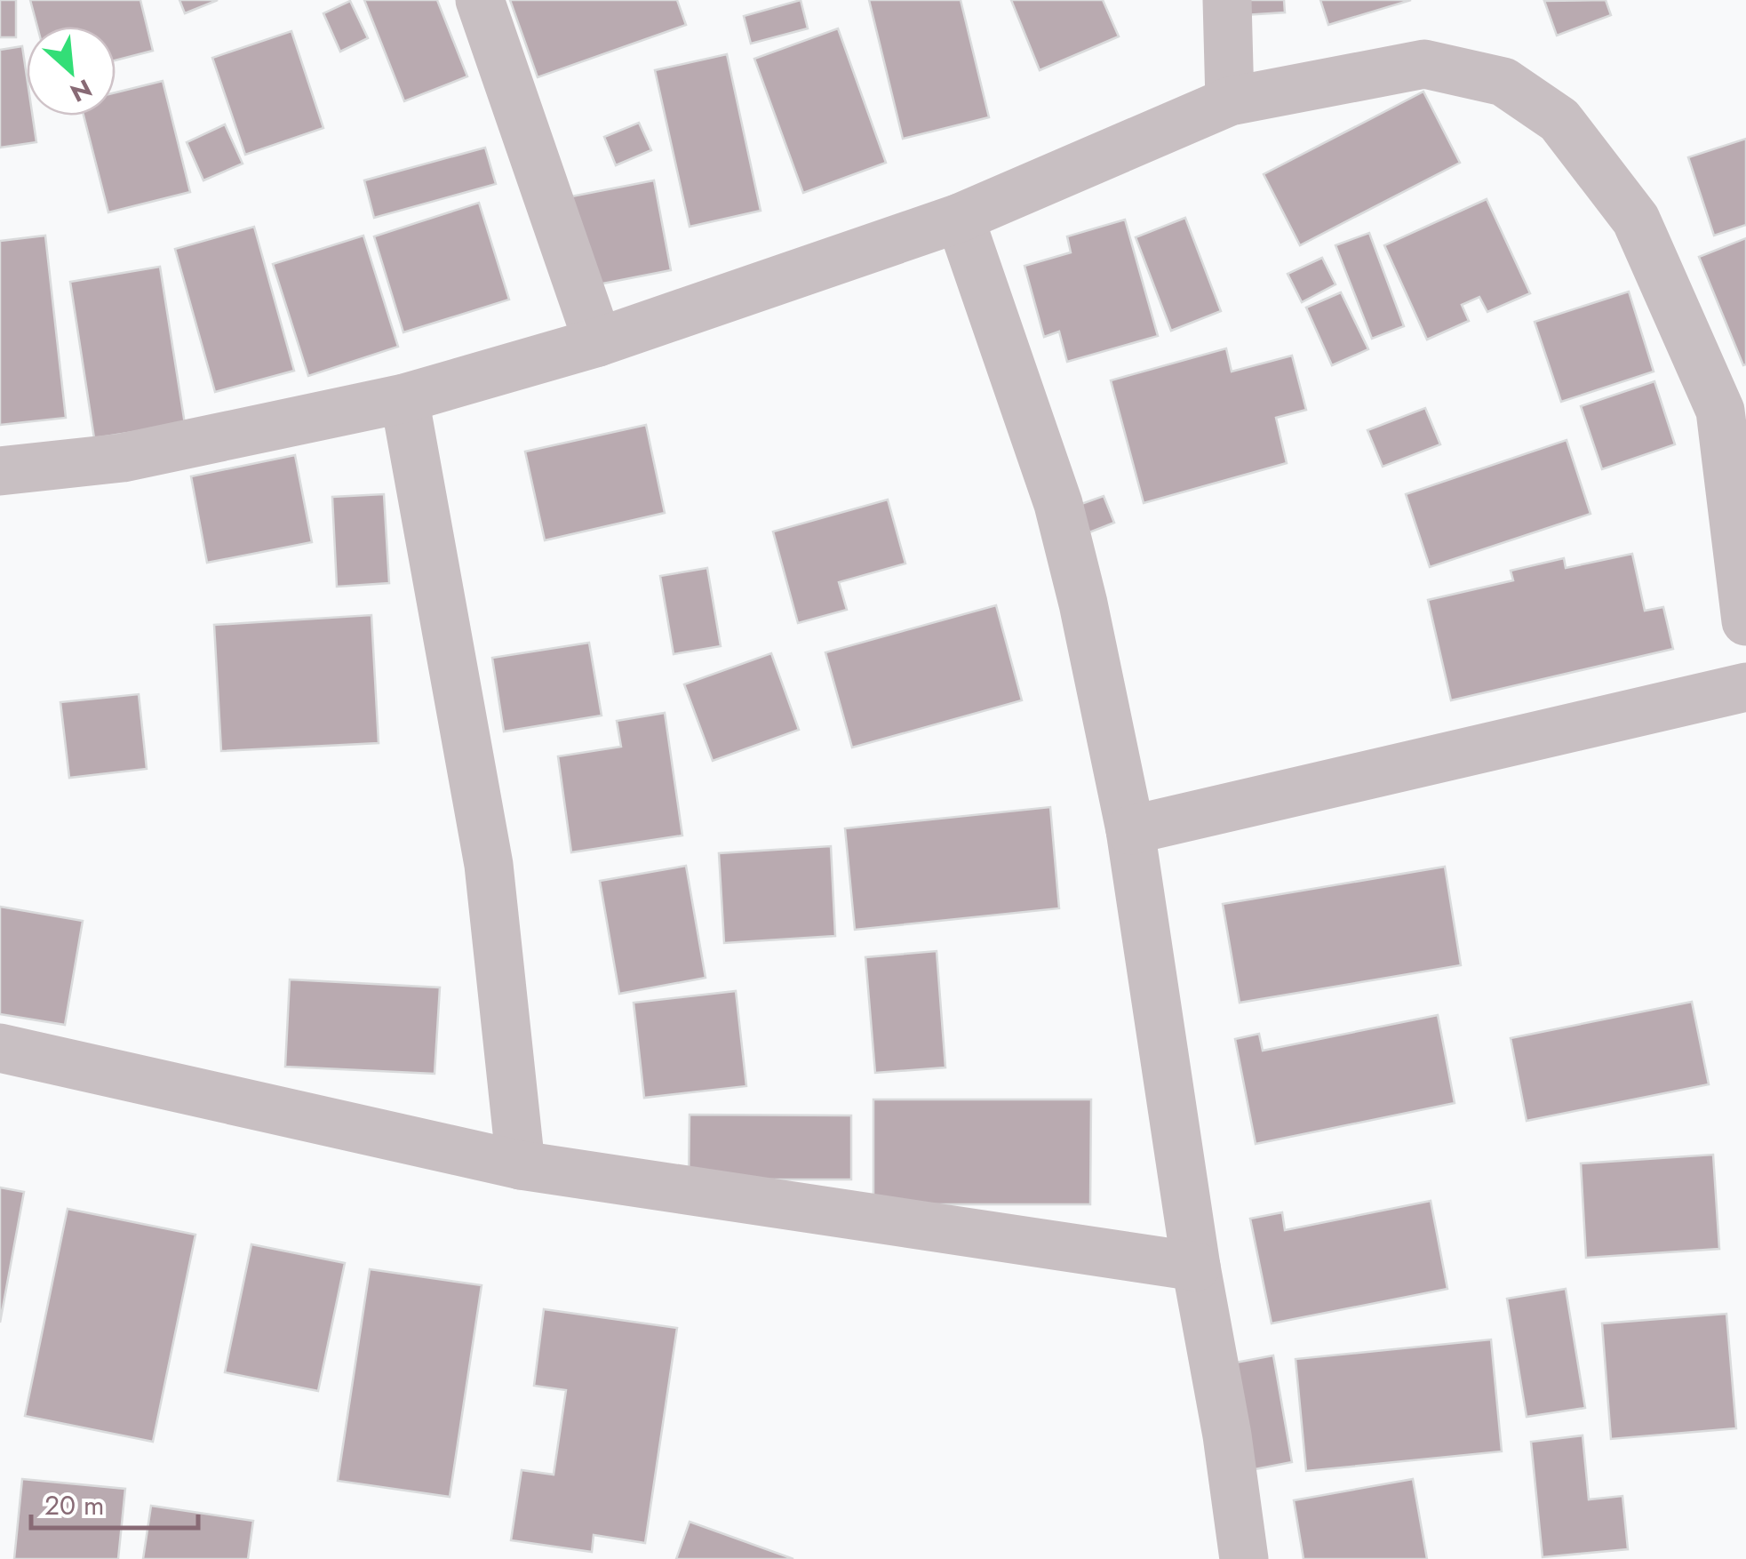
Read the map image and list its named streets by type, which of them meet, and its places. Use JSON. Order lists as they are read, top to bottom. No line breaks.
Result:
{"scale_bar":"20 m","north":"bottom right"}
